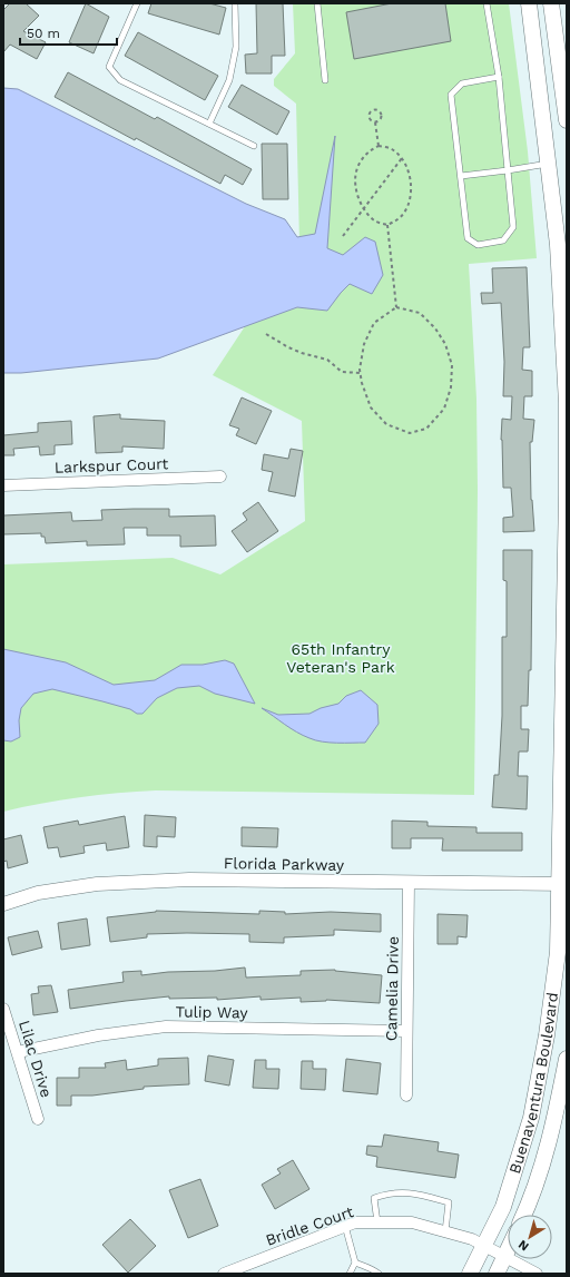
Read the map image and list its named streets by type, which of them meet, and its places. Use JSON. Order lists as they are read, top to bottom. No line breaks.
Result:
{"streets":{"main road":["Buenaventura Boulevard"],"street":["Larkspur Court","Florida Parkway","Camelia Drive","Tulip Way","Lilac Drive","Bridle Court"]},"crossings":[["Florida Parkway","Camelia Drive"],["Florida Parkway","Buenaventura Boulevard"],["Camelia Drive","Tulip Way"],["Tulip Way","Lilac Drive"],["Buenaventura Boulevard","Bridle Court"]],"parks":["65th Infantry Veteran's Park"],"scale_bar":"50 m","north":"bottom left"}
